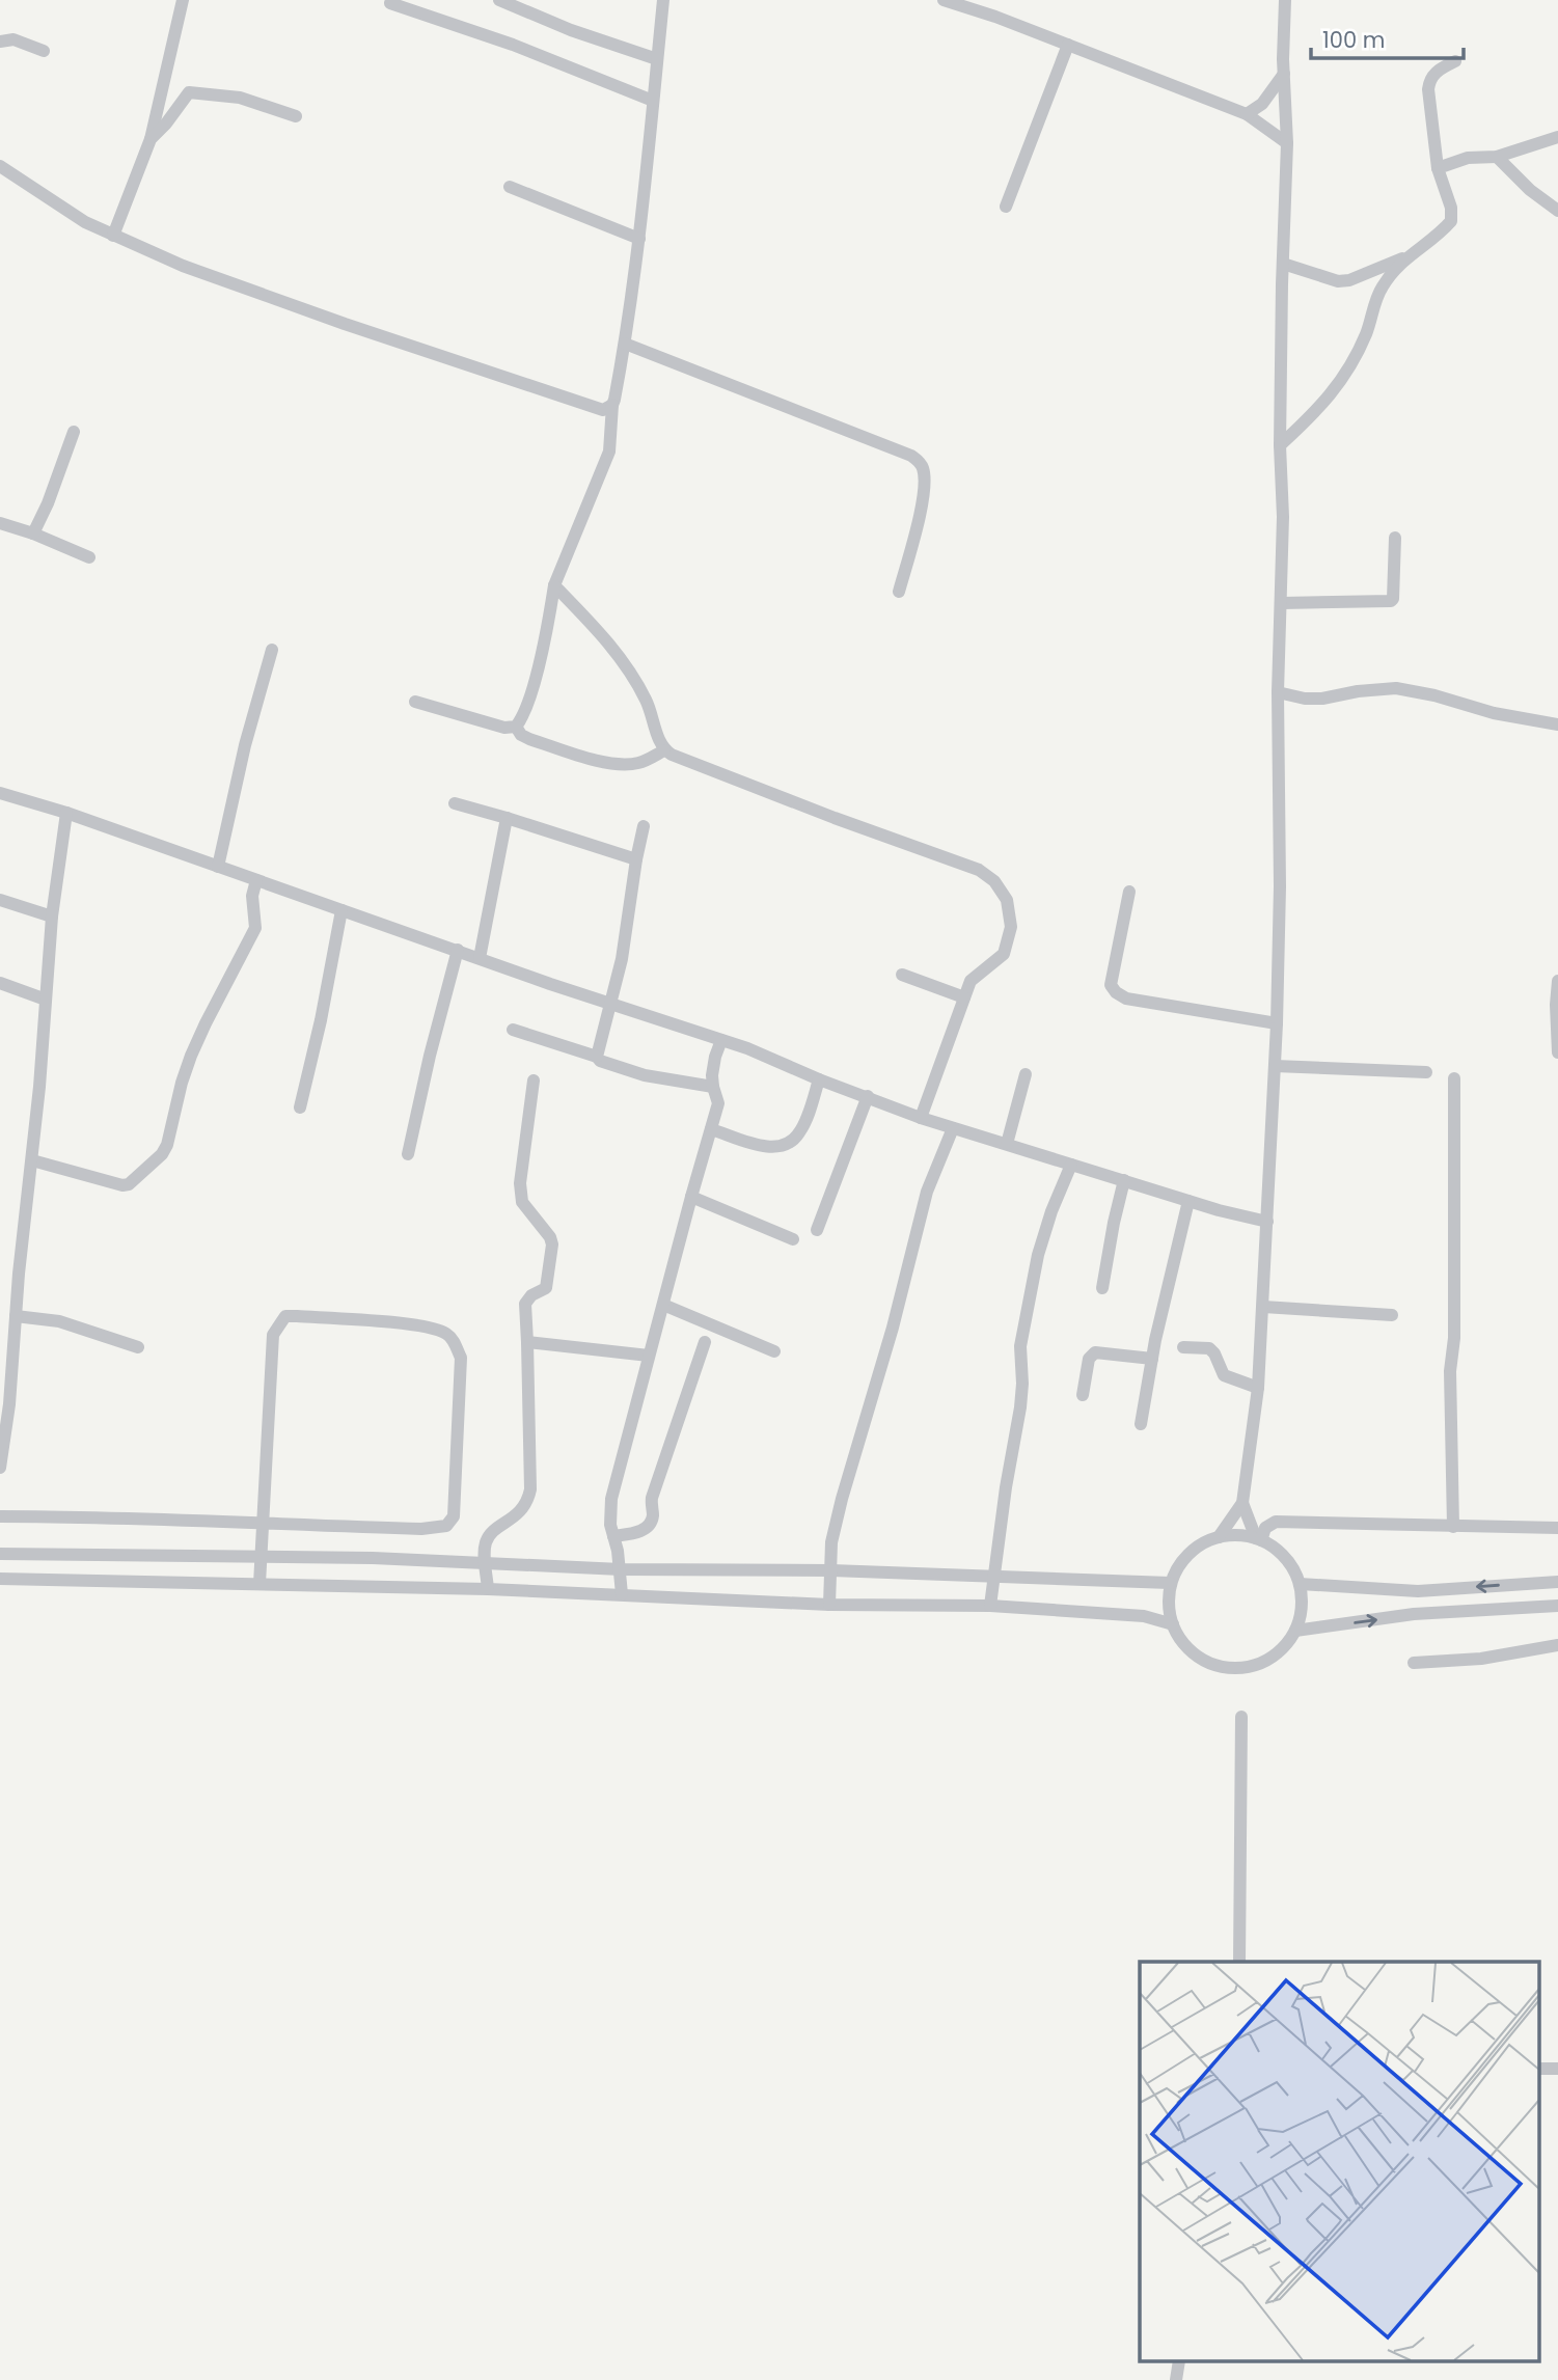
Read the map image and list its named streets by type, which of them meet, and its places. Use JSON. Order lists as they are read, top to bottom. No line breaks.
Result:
{"scale_bar":"100 m"}
